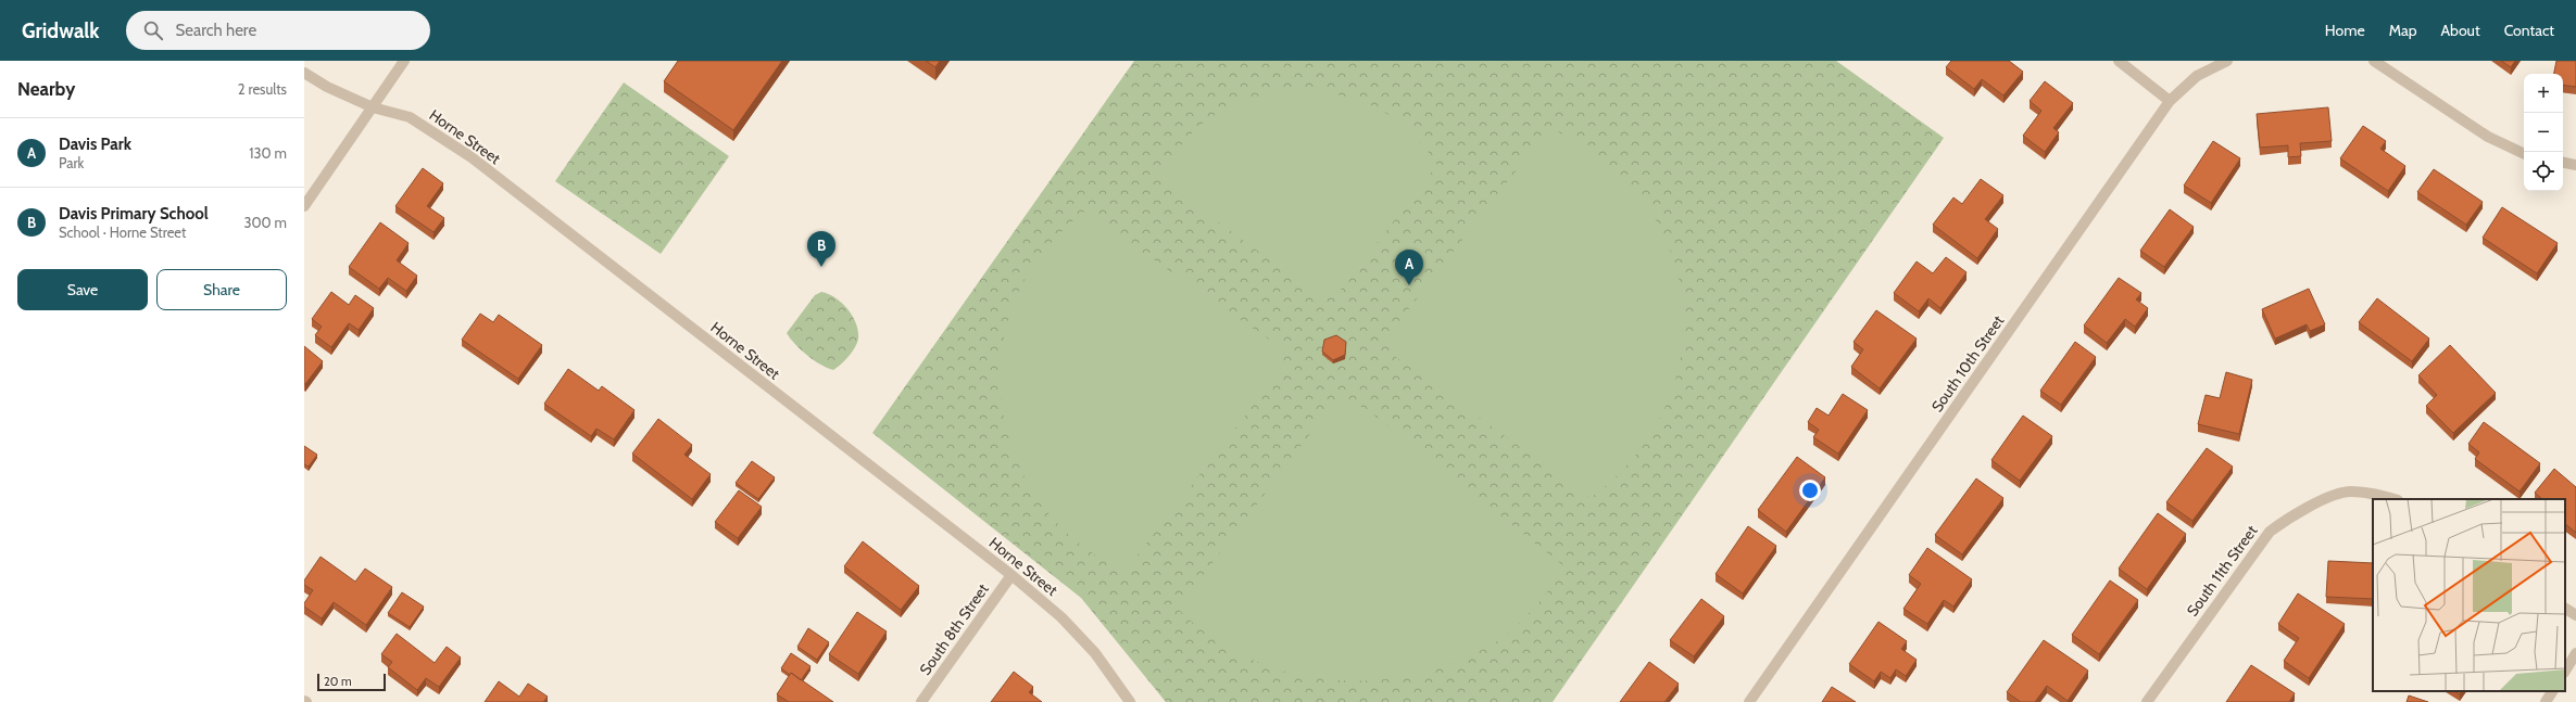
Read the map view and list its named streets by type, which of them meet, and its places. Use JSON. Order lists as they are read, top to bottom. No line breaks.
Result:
{"streets":{"street":["Horne Street","South 10th Street","South 11th Street","South 8th Street"]},"crossings":[["Horne Street","South 8th Street"]],"scale_bar":"20 m","page":{"header":"Gridwalk","search":"Search here","nav":["Home","Map","About","Contact"],"heading":["Nearby","2 results"],"map_buttons":["+","−"],"list":[{"mark":"A","name":"Davis Park","note":"Park","value":"130 m"},{"mark":"B","name":"Davis Primary School","note":"School · Horne Street","value":"300 m"}],"pins":["B","A"],"buttons":["Save","Share"],"scale":"20 m"}}
